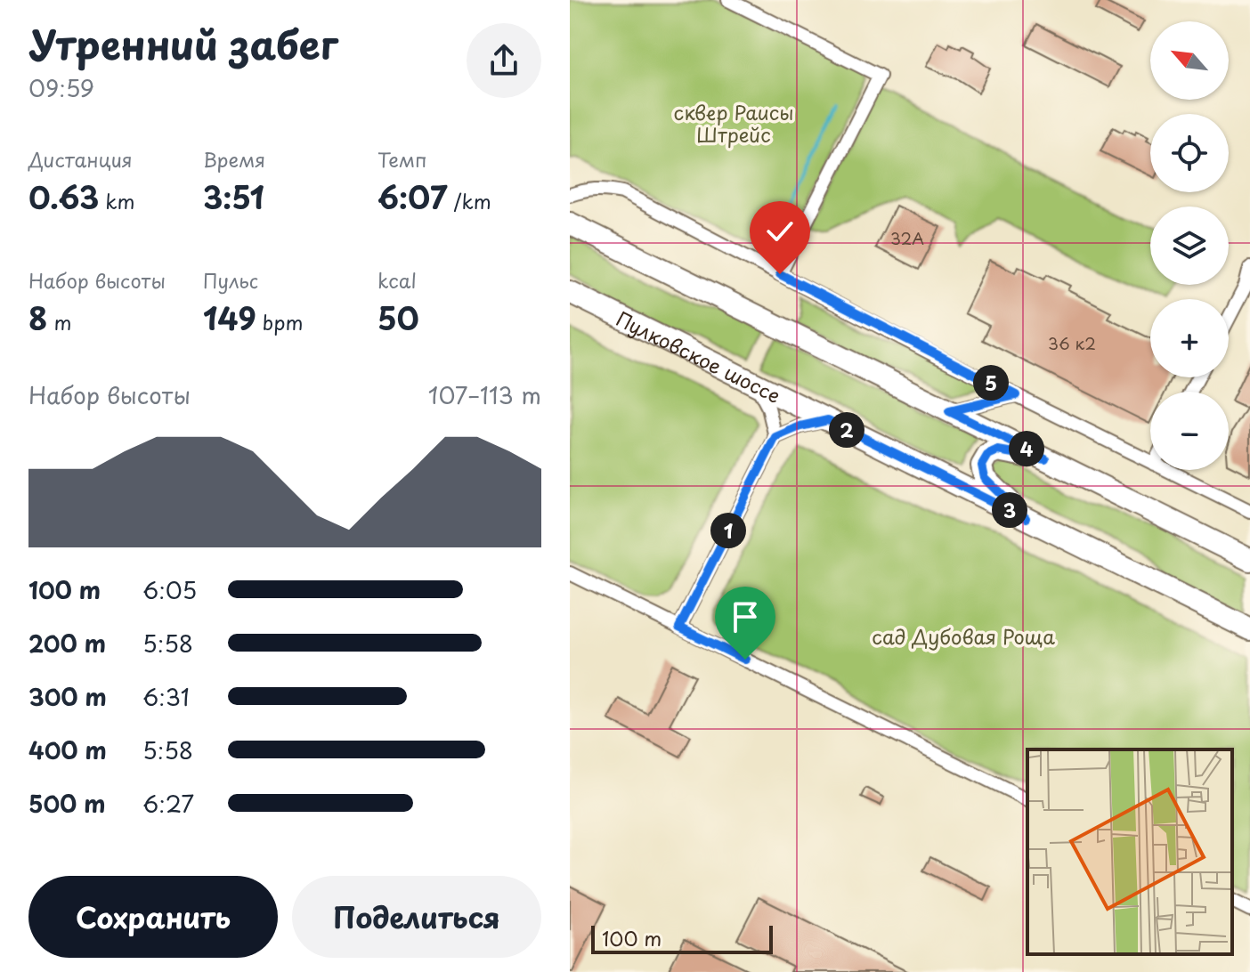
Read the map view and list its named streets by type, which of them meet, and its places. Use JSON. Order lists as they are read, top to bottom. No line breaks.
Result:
{"streets":{"main road":["Пулковское шоссе"]},"parks":["сквер Раисы Штрейс","сад Дубовая Роща"],"house_numbers":["32А","36 к2"],"scale_bar":"100 m","north":"top left","page":{"heading":["Утренний забег","09:59"],"map_buttons":["+","−"],"stats":[["Дистанция","0.63 km"],["Время","3:51"],["Темп","6:07 /km"],["Набор высоты","8 m"],["Пульс","149 bpm"],["kcal","50"]],"chart":["Набор высоты","107–113 m"],"pins":["5","2","4","3","1"],"list":[{"name":"100 m","note":"6:05"},{"name":"200 m","note":"5:58"},{"name":"300 m","note":"6:31"},{"name":"400 m","note":"5:58"},{"name":"500 m","note":"6:27"}],"buttons":["Сохранить","Поделиться"],"scale":"100 m"}}
